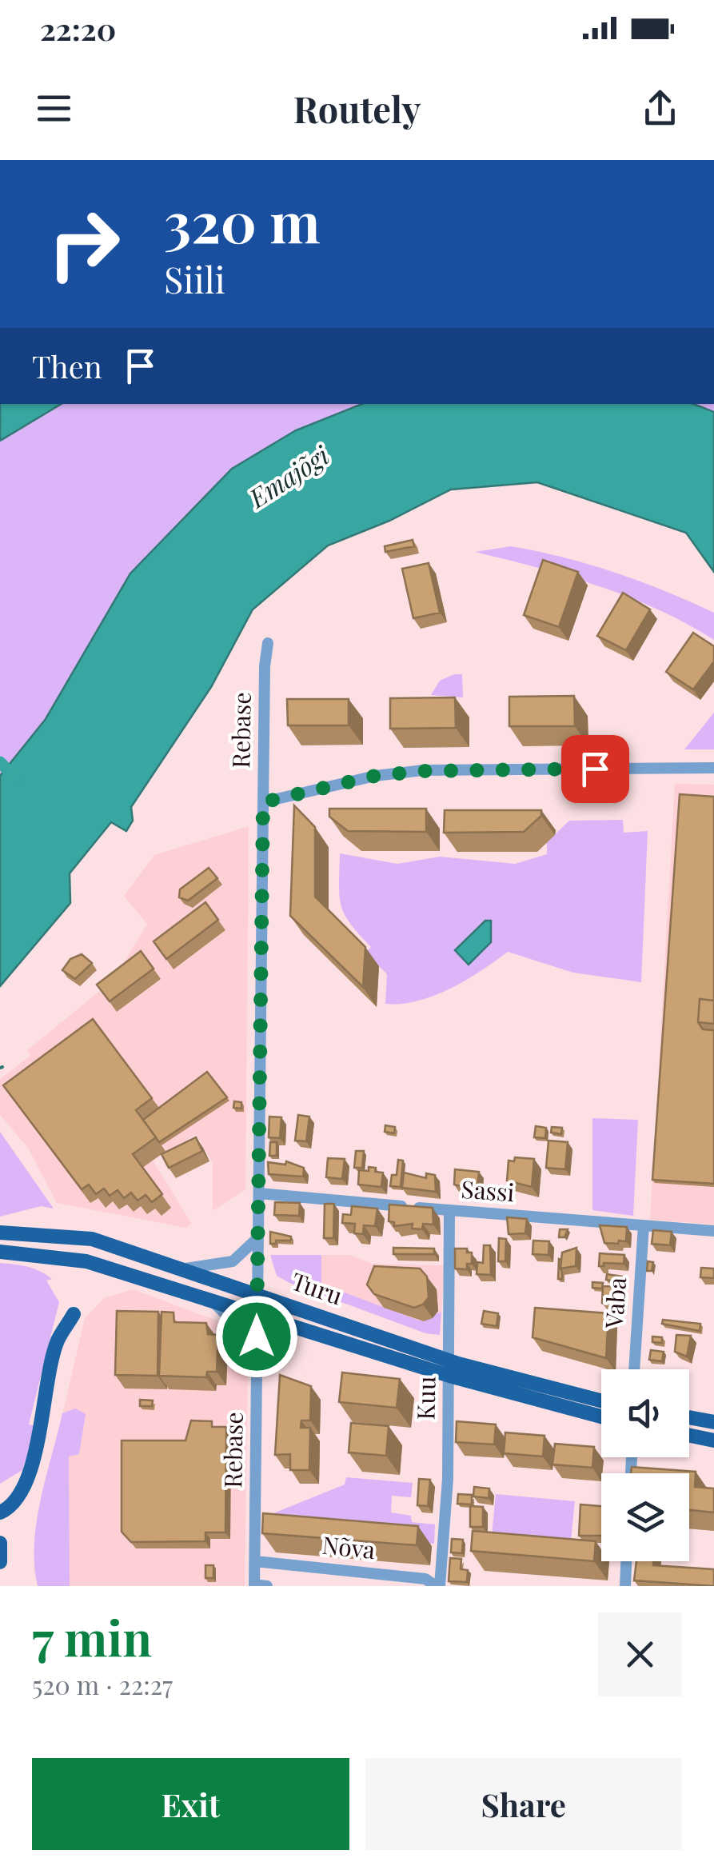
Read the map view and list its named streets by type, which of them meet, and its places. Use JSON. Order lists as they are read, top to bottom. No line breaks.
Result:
{"streets":{"main road":["Turu"],"street":["Rebase","Sassi","Vaba","Kuu","Nõva"]},"crossings":[["Rebase","Sassi"],["Rebase","Turu"],["Rebase","Nõva"],["Sassi","Vaba"],["Sassi","Kuu"],["Turu","Kuu"],["Kuu","Nõva"]],"water":["Emajõgi"],"page":{"status":"22:20","header":"Routely","turn":["320 m","Siili"],"then":"Then","heading":["7 min","520 m · 22:27"],"buttons":["Exit","Share"]}}
